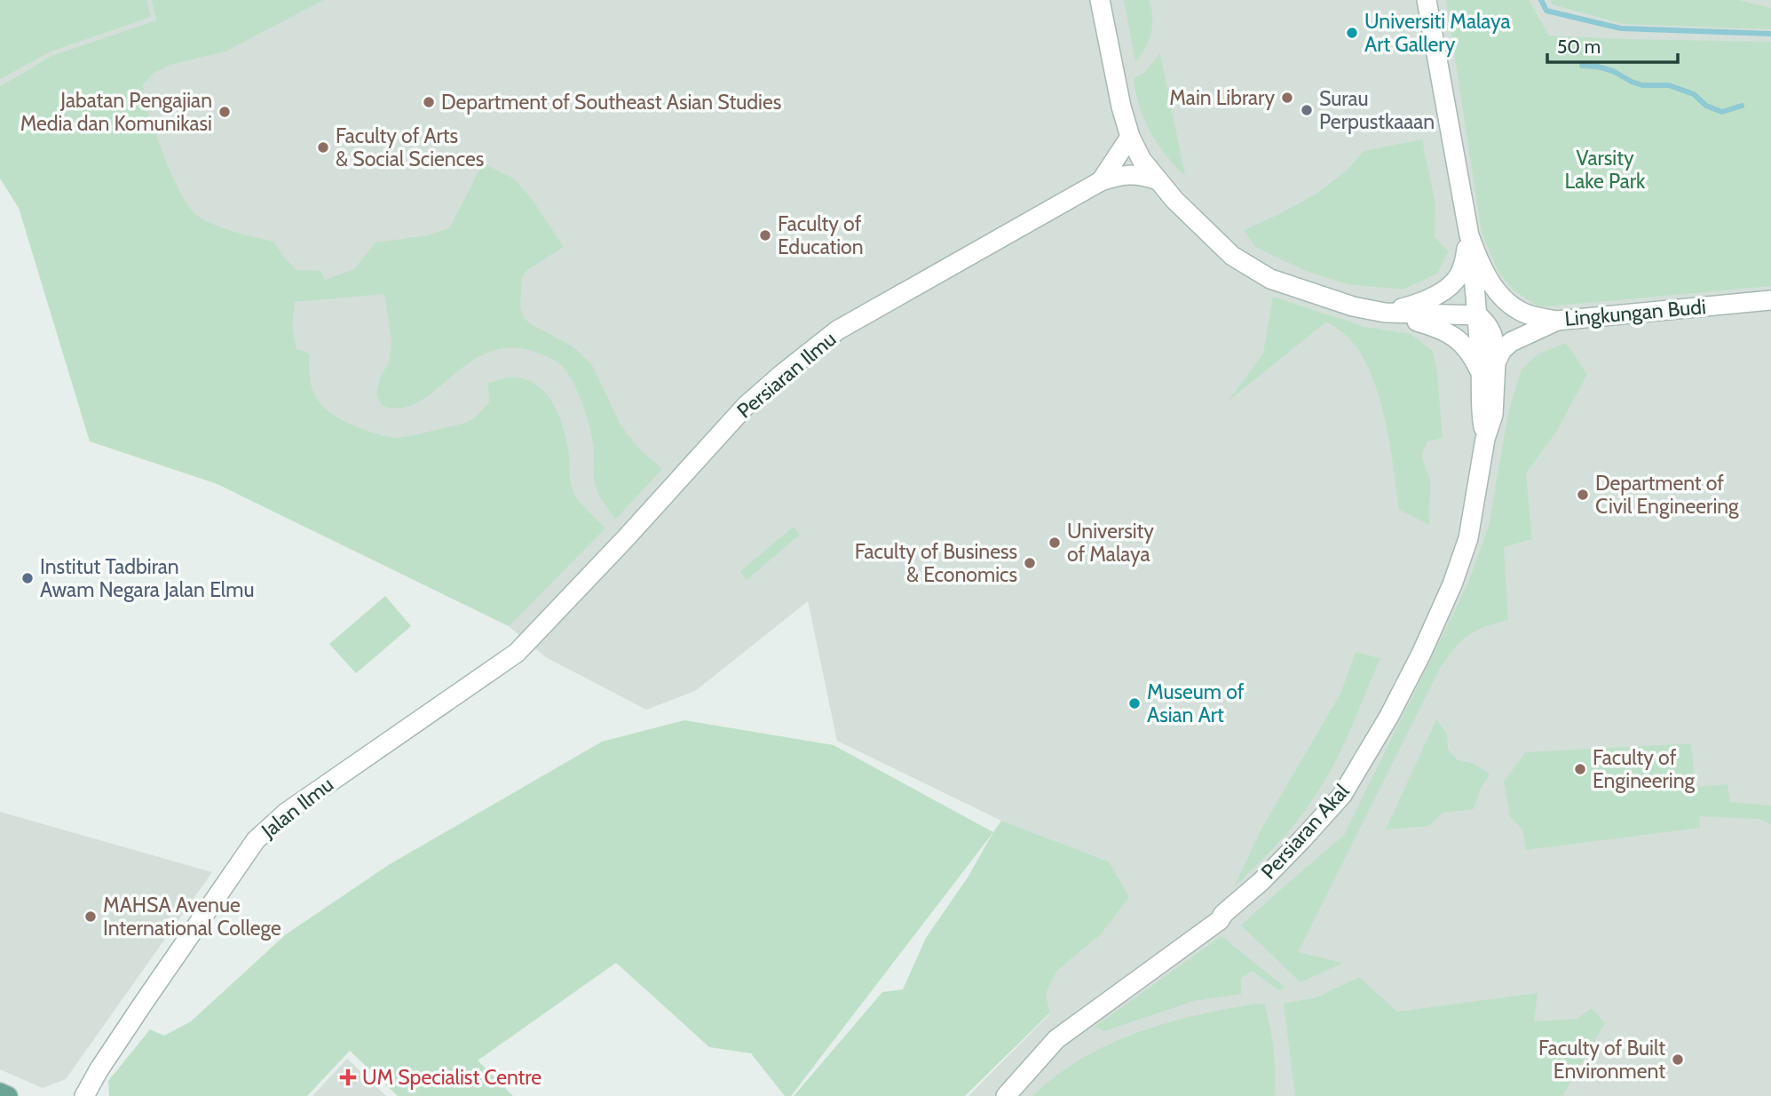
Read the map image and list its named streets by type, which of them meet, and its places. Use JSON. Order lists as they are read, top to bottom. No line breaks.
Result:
{"streets":{"street":["Lingkungan Budi","Persiaran Ilmu","Jalan Ilmu","Persiaran Akal"]},"crossings":[["Lingkungan Budi","Persiaran Akal"],["Persiaran Ilmu","Jalan Ilmu"]],"parks":["Varsity Lake Park"],"places":{"other":["Universiti Malaya Art Gallery","Main Library","Department of Southeast Asian Studies","Surau Perpustkaaan","Jabatan Pengajian Media dan Komunikasi","Faculty of Arts & Social Sciences","Faculty of Education","Department of Civil Engineering","University of Malaya","Faculty of Business & Economics","Institut Tadbiran Awam Negara Jalan Elmu","Museum of Asian Art","Faculty of Engineering","MAHSA Avenue International College","Faculty of Built Environment"],"health":["UM Specialist Centre"]},"scale_bar":"50 m"}
